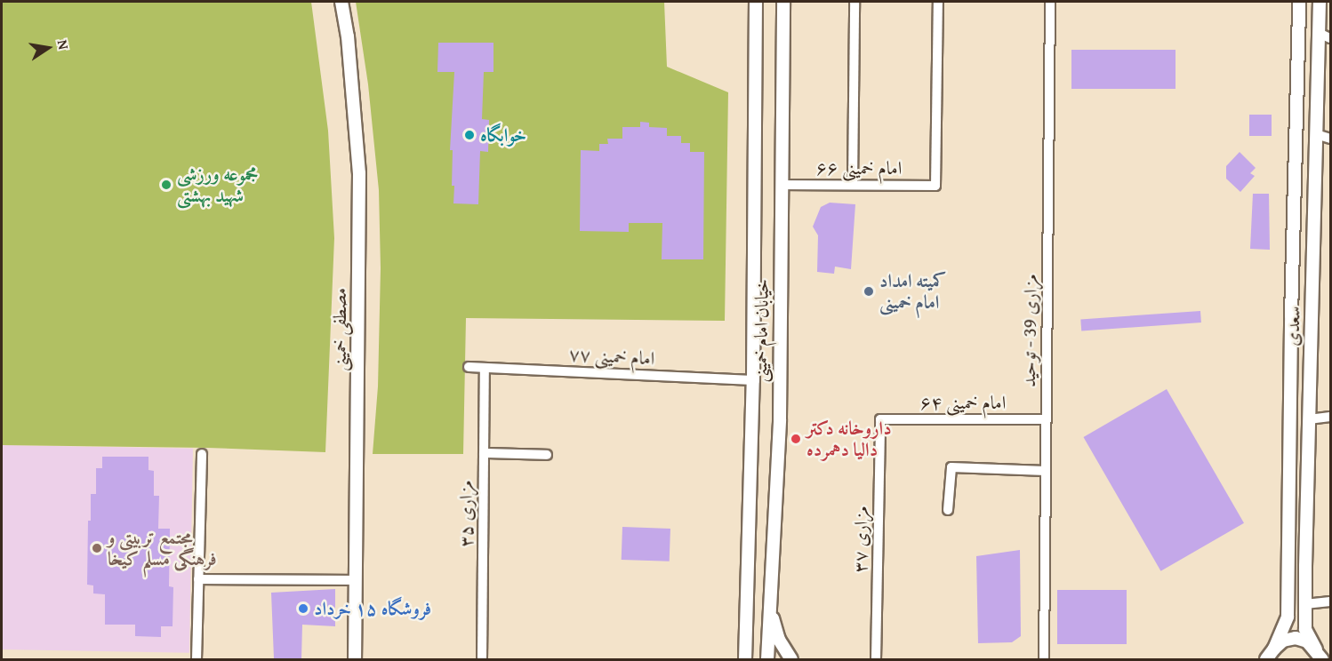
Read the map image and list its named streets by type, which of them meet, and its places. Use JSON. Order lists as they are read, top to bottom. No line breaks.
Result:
{"streets":{"main road":["سعدی","مصطفی خمینی","خیابان امام خمینی"],"street":["امام خمینی ۶۶","مزاری 39 - توحید","امام خمینی ۷۷","امام خمینی ۶۴","مزاری ۳۵","مزاری ۳۷"]},"crossings":[["امام خمینی ۶۶","خیابان امام خمینی"],["خیابان امام خمینی","امام خمینی ۷۷"],["مزاری 39 - توحید","امام خمینی ۶۴"],["امام خمینی ۷۷","مزاری ۳۵"],["امام خمینی ۶۴","مزاری ۳۷"]],"places":["خوابگاه","مجموعه ورزشی شهید بهشتی","کمیته امداد امام خمینی","داروخانه دکتر دالیا دهمرده","مجتمع تربیتی و فرهنگی مسلم کیخا","فروشگاه ۱۵ خرداد"],"north":"right"}
